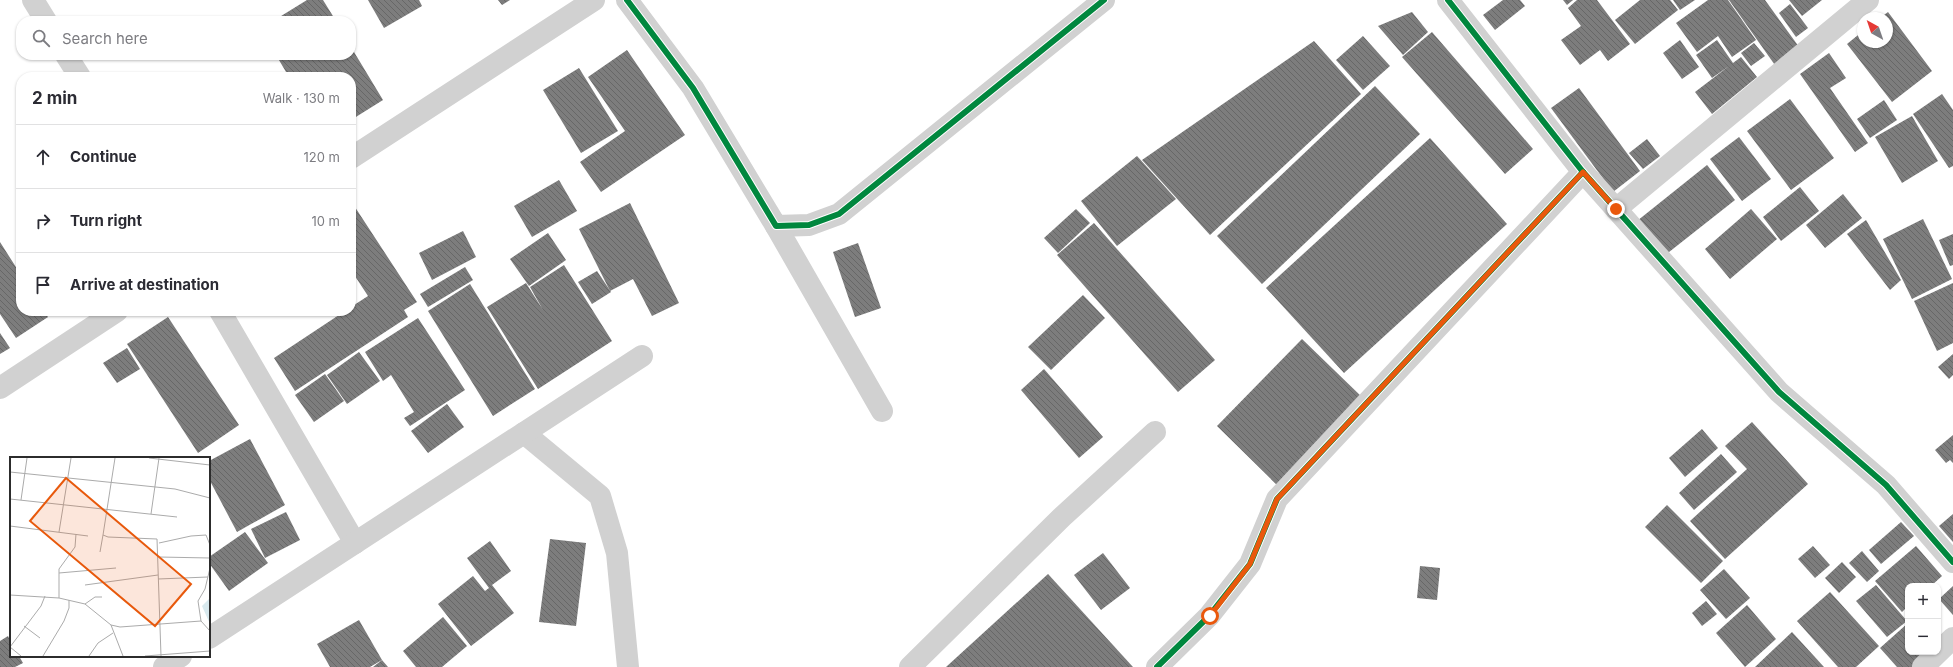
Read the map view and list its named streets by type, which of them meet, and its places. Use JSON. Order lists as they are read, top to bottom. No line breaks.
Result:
{"north":"top left","page":{"search":"Search here","heading":["2 min","Walk · 130 m"],"list":[["Continue","120 m"],["Turn right","10 m"],"Arrive at destination"],"map_buttons":["+","−"]}}
